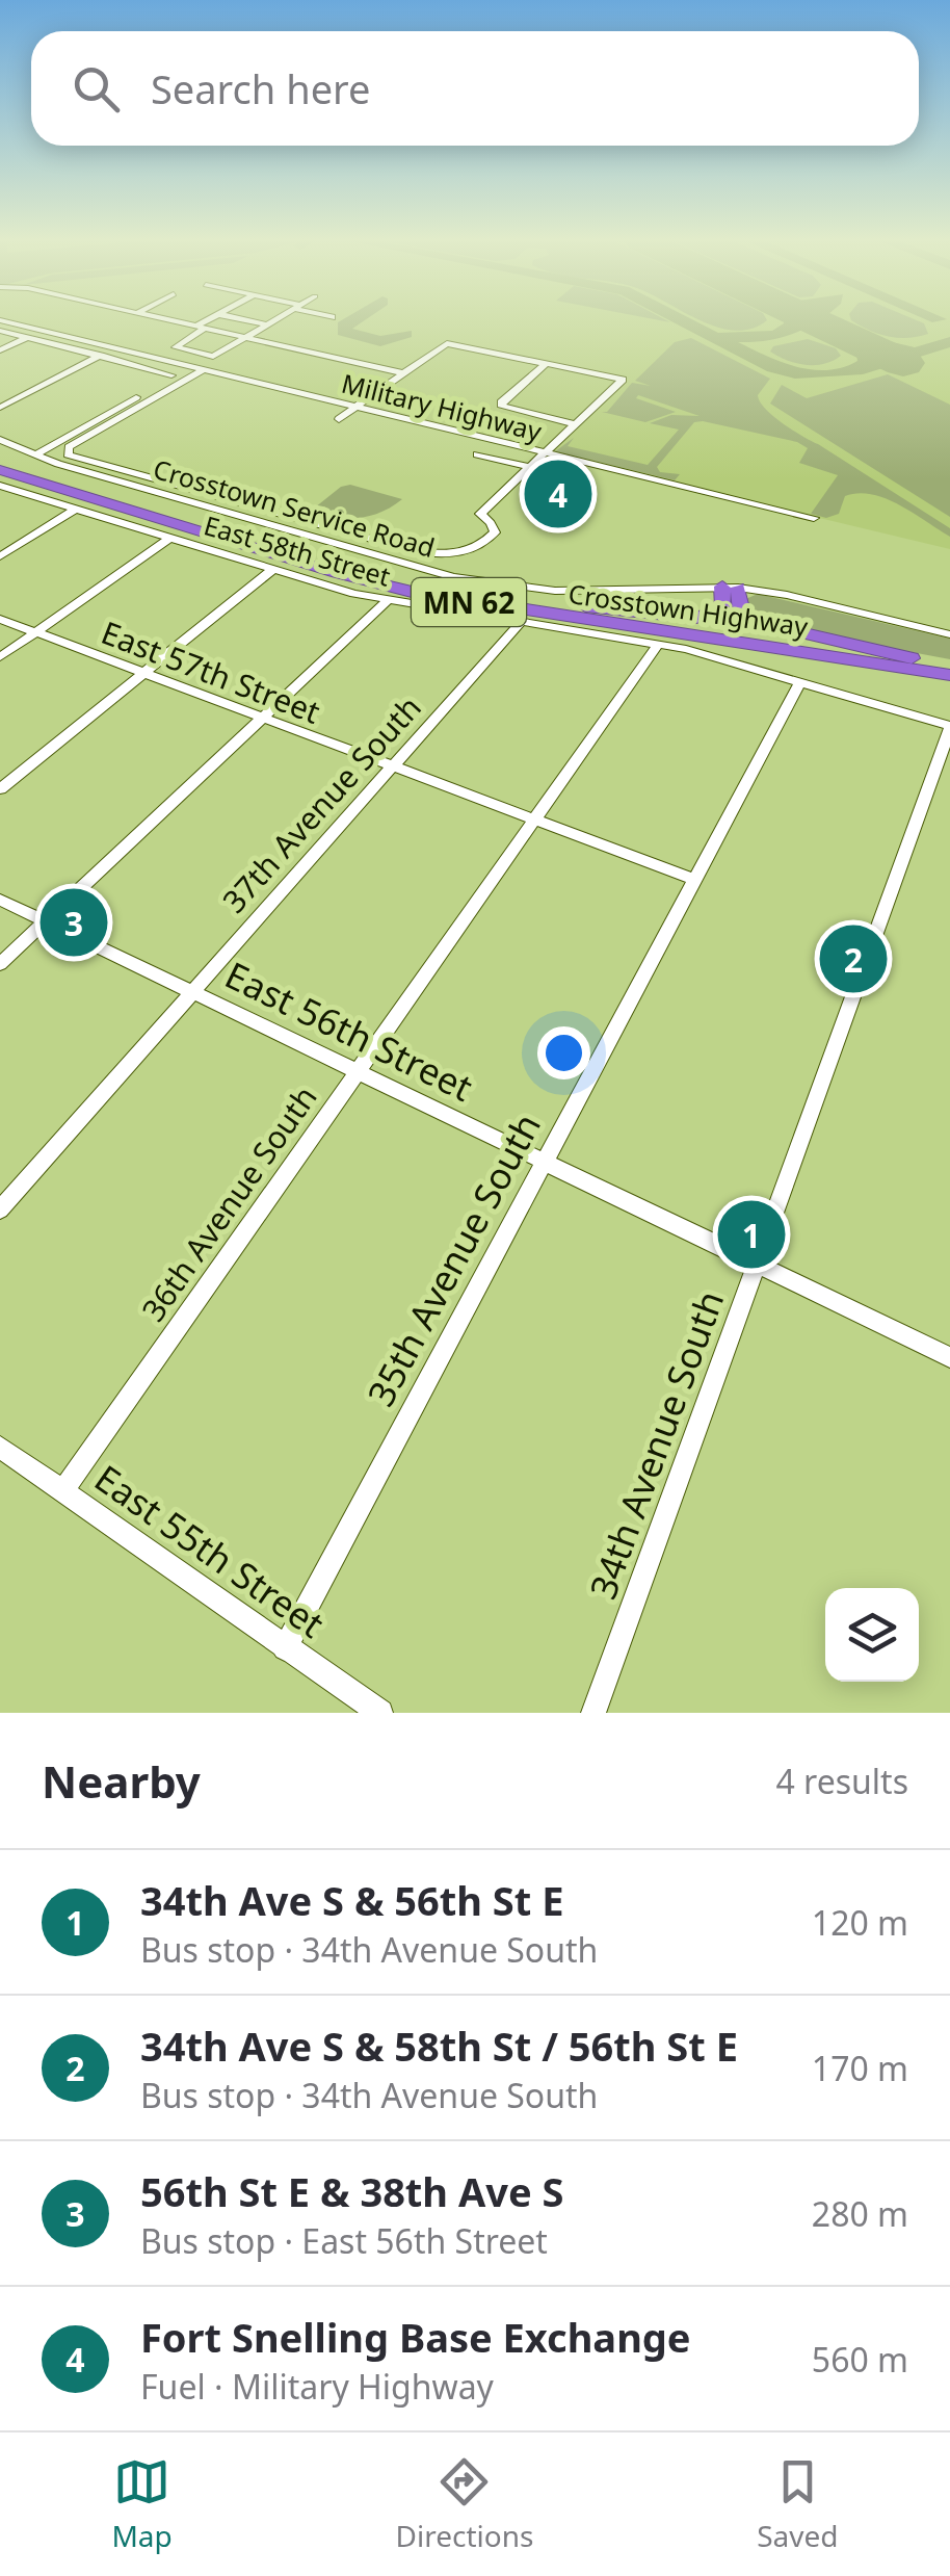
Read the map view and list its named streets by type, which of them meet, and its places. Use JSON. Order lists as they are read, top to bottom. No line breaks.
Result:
{"streets":{"highway":["MN 62","Crosstown Highway"],"street":["Military Highway","Crosstown Service Road","East 58th Street","East 57th Street","37th Avenue South","East 56th Street","36th Avenue South","35th Avenue South","34th Avenue South","East 55th Street"]},"crossings":[["East 58th Street","37th Avenue South"],["East 58th Street","36th Avenue South"],["East 58th Street","35th Avenue South"],["East 58th Street","34th Avenue South"],["East 57th Street","37th Avenue South"],["East 57th Street","36th Avenue South"],["East 57th Street","35th Avenue South"],["37th Avenue South","East 56th Street"],["East 56th Street","36th Avenue South"],["East 56th Street","35th Avenue South"],["East 56th Street","34th Avenue South"],["36th Avenue South","East 55th Street"],["35th Avenue South","East 55th Street"]],"page":{"search":"Search here","pins":["4","3","2","1"],"heading":["Nearby","4 results"],"list":[{"mark":"1","name":"34th Ave S & 56th St E","note":"Bus stop · 34th Avenue South","value":"120 m"},{"mark":"2","name":"34th Ave S & 58th St / 56th St E","note":"Bus stop · 34th Avenue South","value":"170 m"},{"mark":"3","name":"56th St E & 38th Ave S","note":"Bus stop · East 56th Street","value":"280 m"},{"mark":"4","name":"Fort Snelling Base Exchange","note":"Fuel · Military Highway","value":"560 m"}],"nav":["Map","Directions","Saved"]}}
